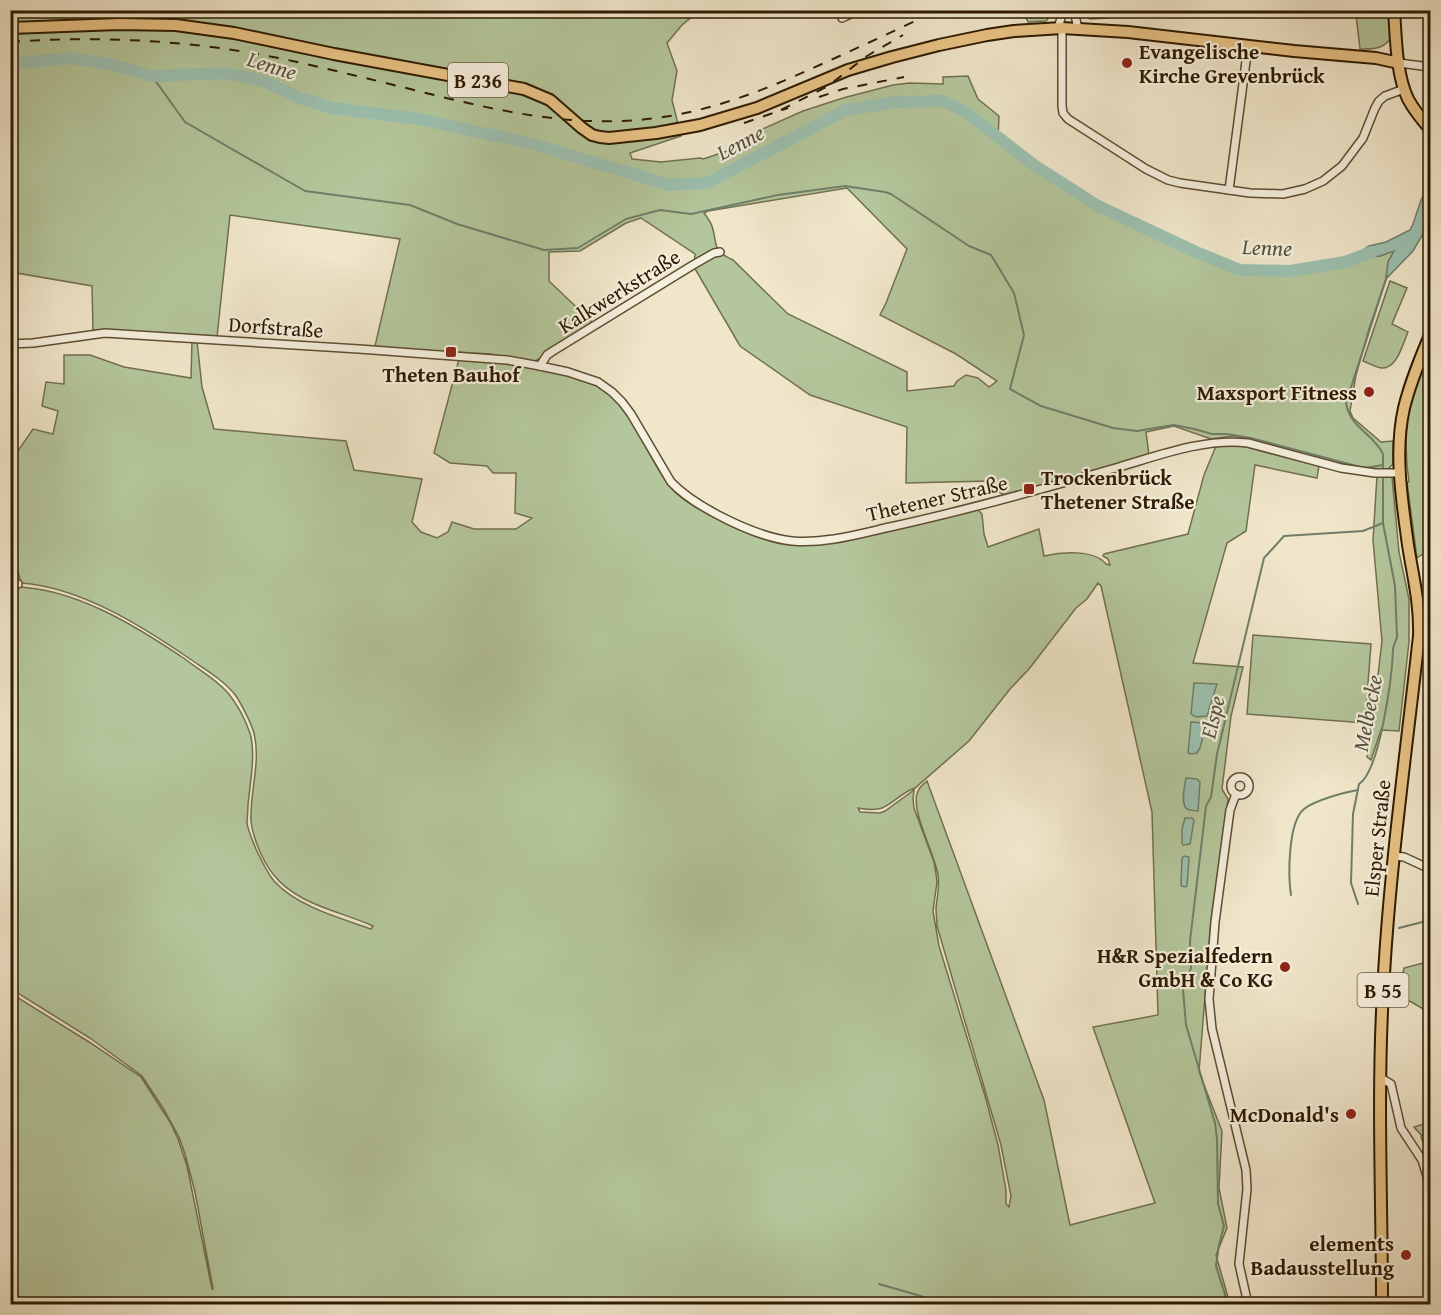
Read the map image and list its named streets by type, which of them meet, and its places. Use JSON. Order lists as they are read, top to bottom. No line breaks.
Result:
{"streets":{"main road":["B 236","Elsper Straße","B 55"],"street":["Kalkwerkstraße","Dorfstraße","Thetener Straße"]},"crossings":[["Kalkwerkstraße","Dorfstraße"],["Kalkwerkstraße","Thetener Straße"],["Dorfstraße","Thetener Straße"],["Thetener Straße","Elsper Straße"]],"water":["Lenne","Melbecke","Elspe"],"places":{"other":["Evangelische Kirche Grevenbrück","Maxsport Fitness","H&R Spezialfedern GmbH & Co KG","McDonald's","elements Badausstellung"],"transit":["Theten Bauhof","Trockenbrück Thetener Straße"]}}
